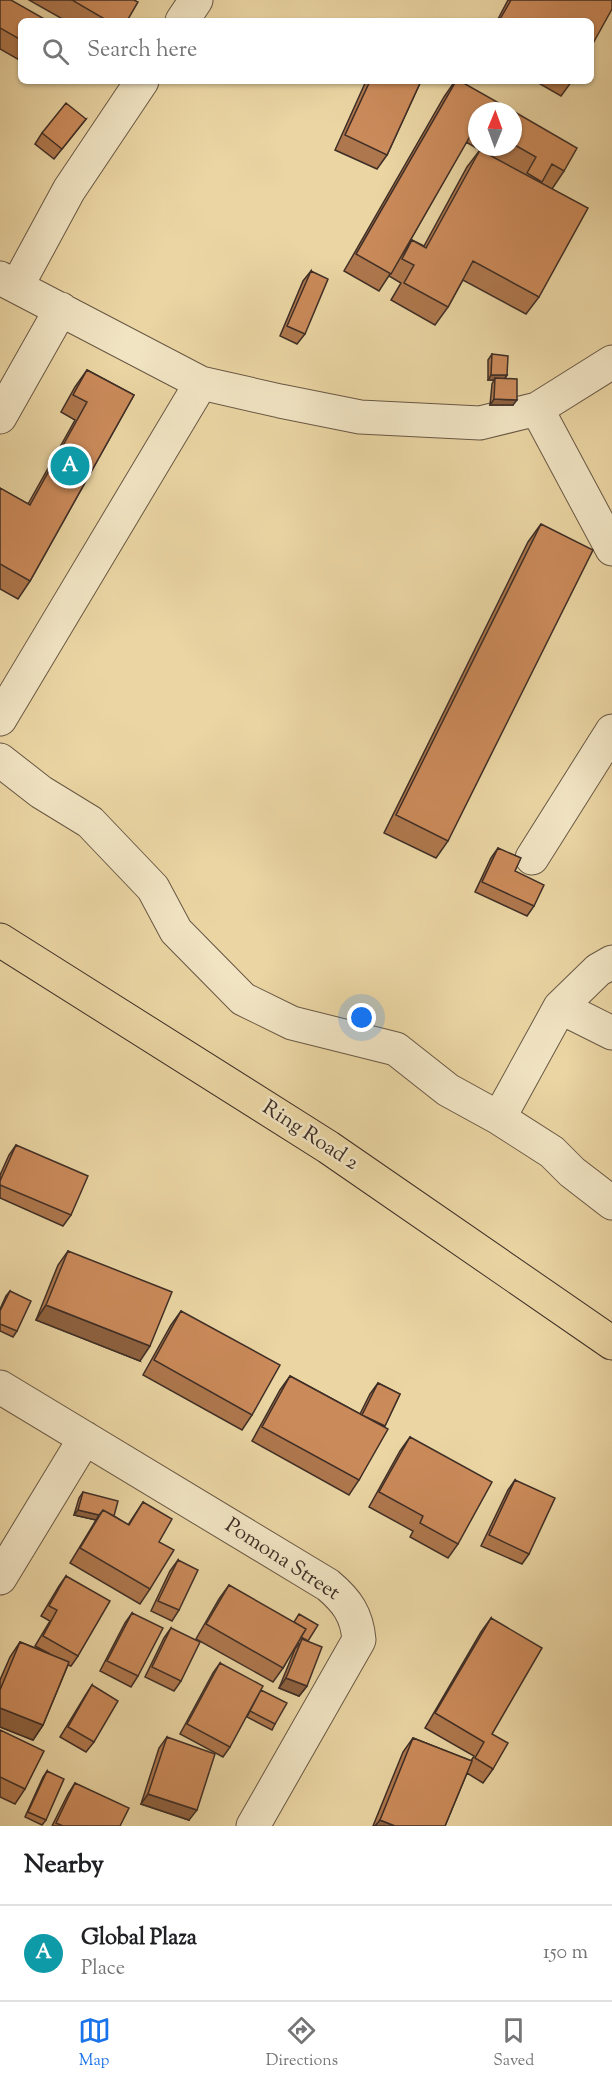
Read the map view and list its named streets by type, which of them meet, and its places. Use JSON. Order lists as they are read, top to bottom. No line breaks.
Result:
{"streets":{"main road":["Ring Road 2"],"street":["Pomona Street"]},"north":"top","page":{"search":"Search here","pins":"A","heading":"Nearby","list":[{"mark":"A","name":"Global Plaza","note":"Place","value":"150 m"}],"nav":["Map","Directions","Saved"]}}
